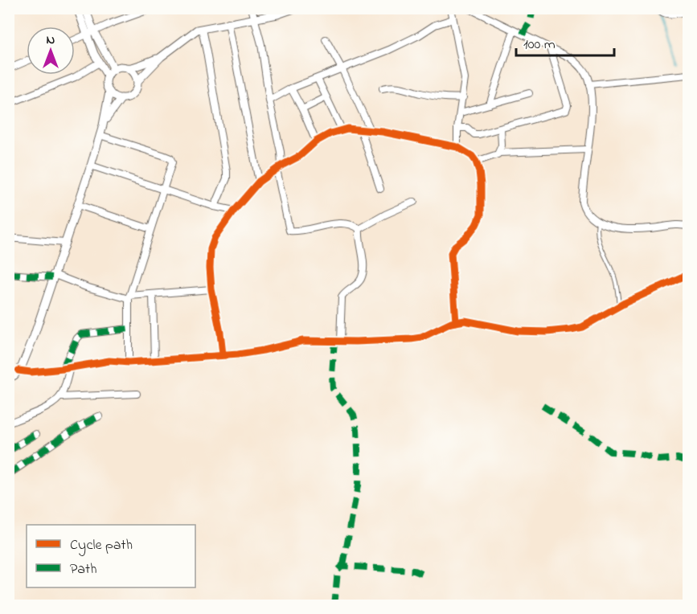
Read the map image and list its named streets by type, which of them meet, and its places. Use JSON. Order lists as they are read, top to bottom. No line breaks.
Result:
{"legend":["Cycle path","Path"],"scale_bar":"100 m","north":"top"}
